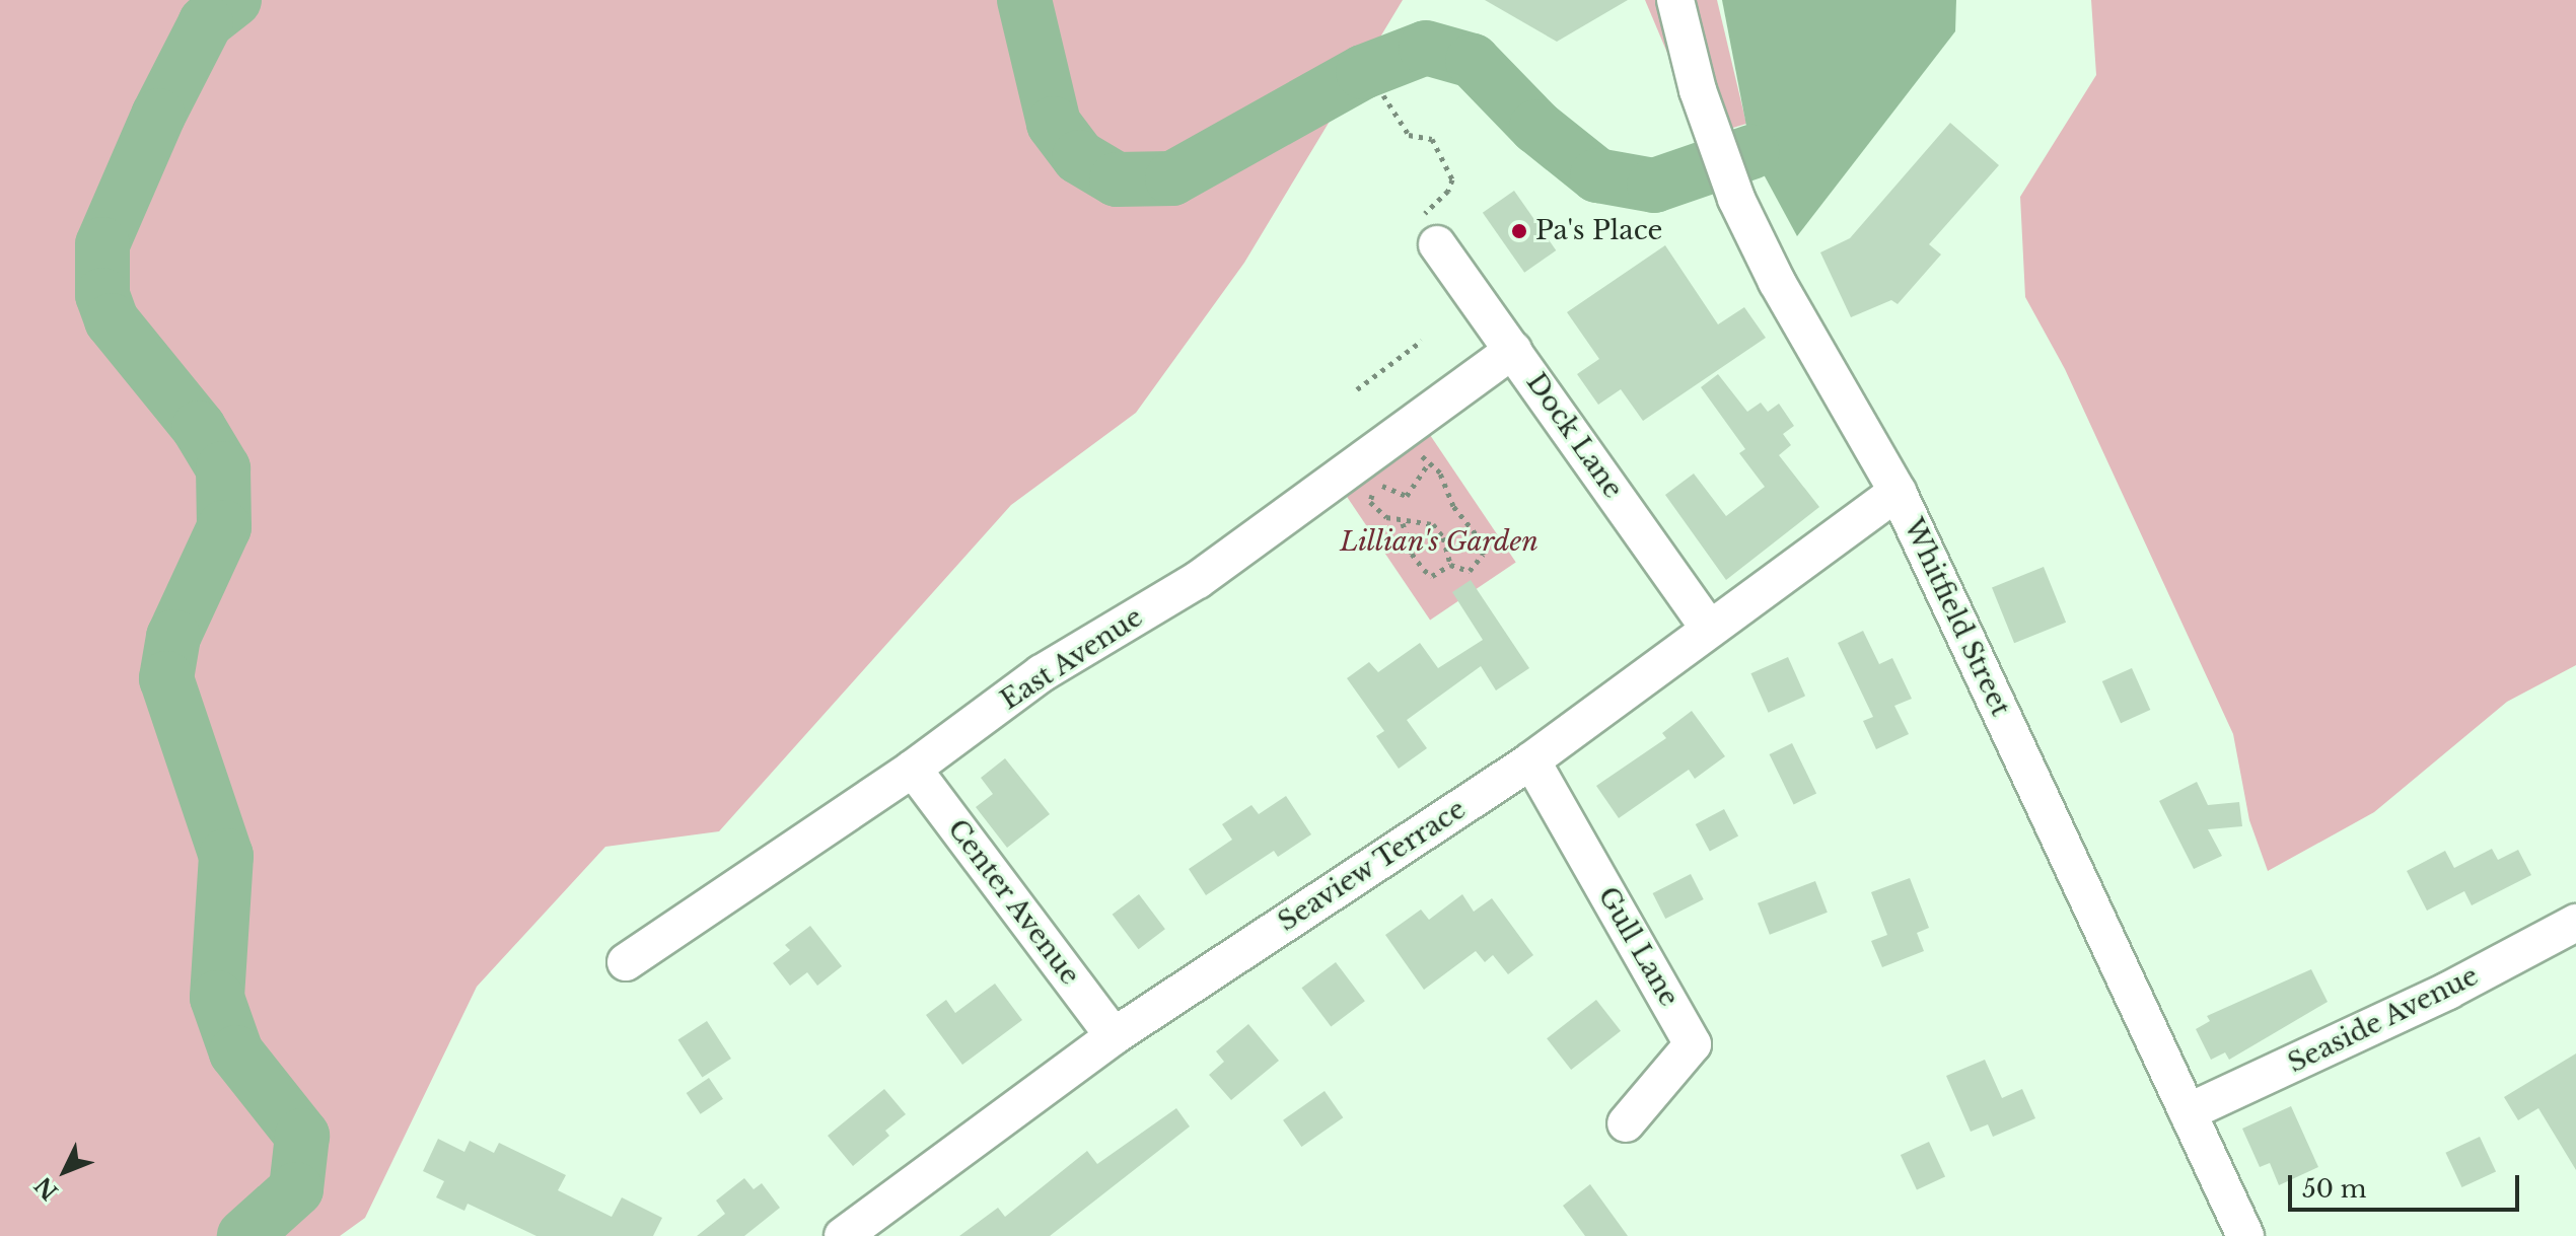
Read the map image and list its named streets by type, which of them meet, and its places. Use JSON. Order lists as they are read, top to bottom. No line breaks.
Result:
{"streets":{"street":["Dock Lane","Whitfield Street","East Avenue","Seaview Terrace","Center Avenue","Gull Lane","Seaside Avenue"]},"crossings":[["Dock Lane","East Avenue"],["Dock Lane","Seaview Terrace"],["Whitfield Street","Seaview Terrace"],["Whitfield Street","Seaside Avenue"],["East Avenue","Center Avenue"],["Seaview Terrace","Center Avenue"],["Seaview Terrace","Gull Lane"]],"parks":["Lillian's Garden"],"places":["Pa's Place"],"scale_bar":"50 m","north":"bottom left"}
